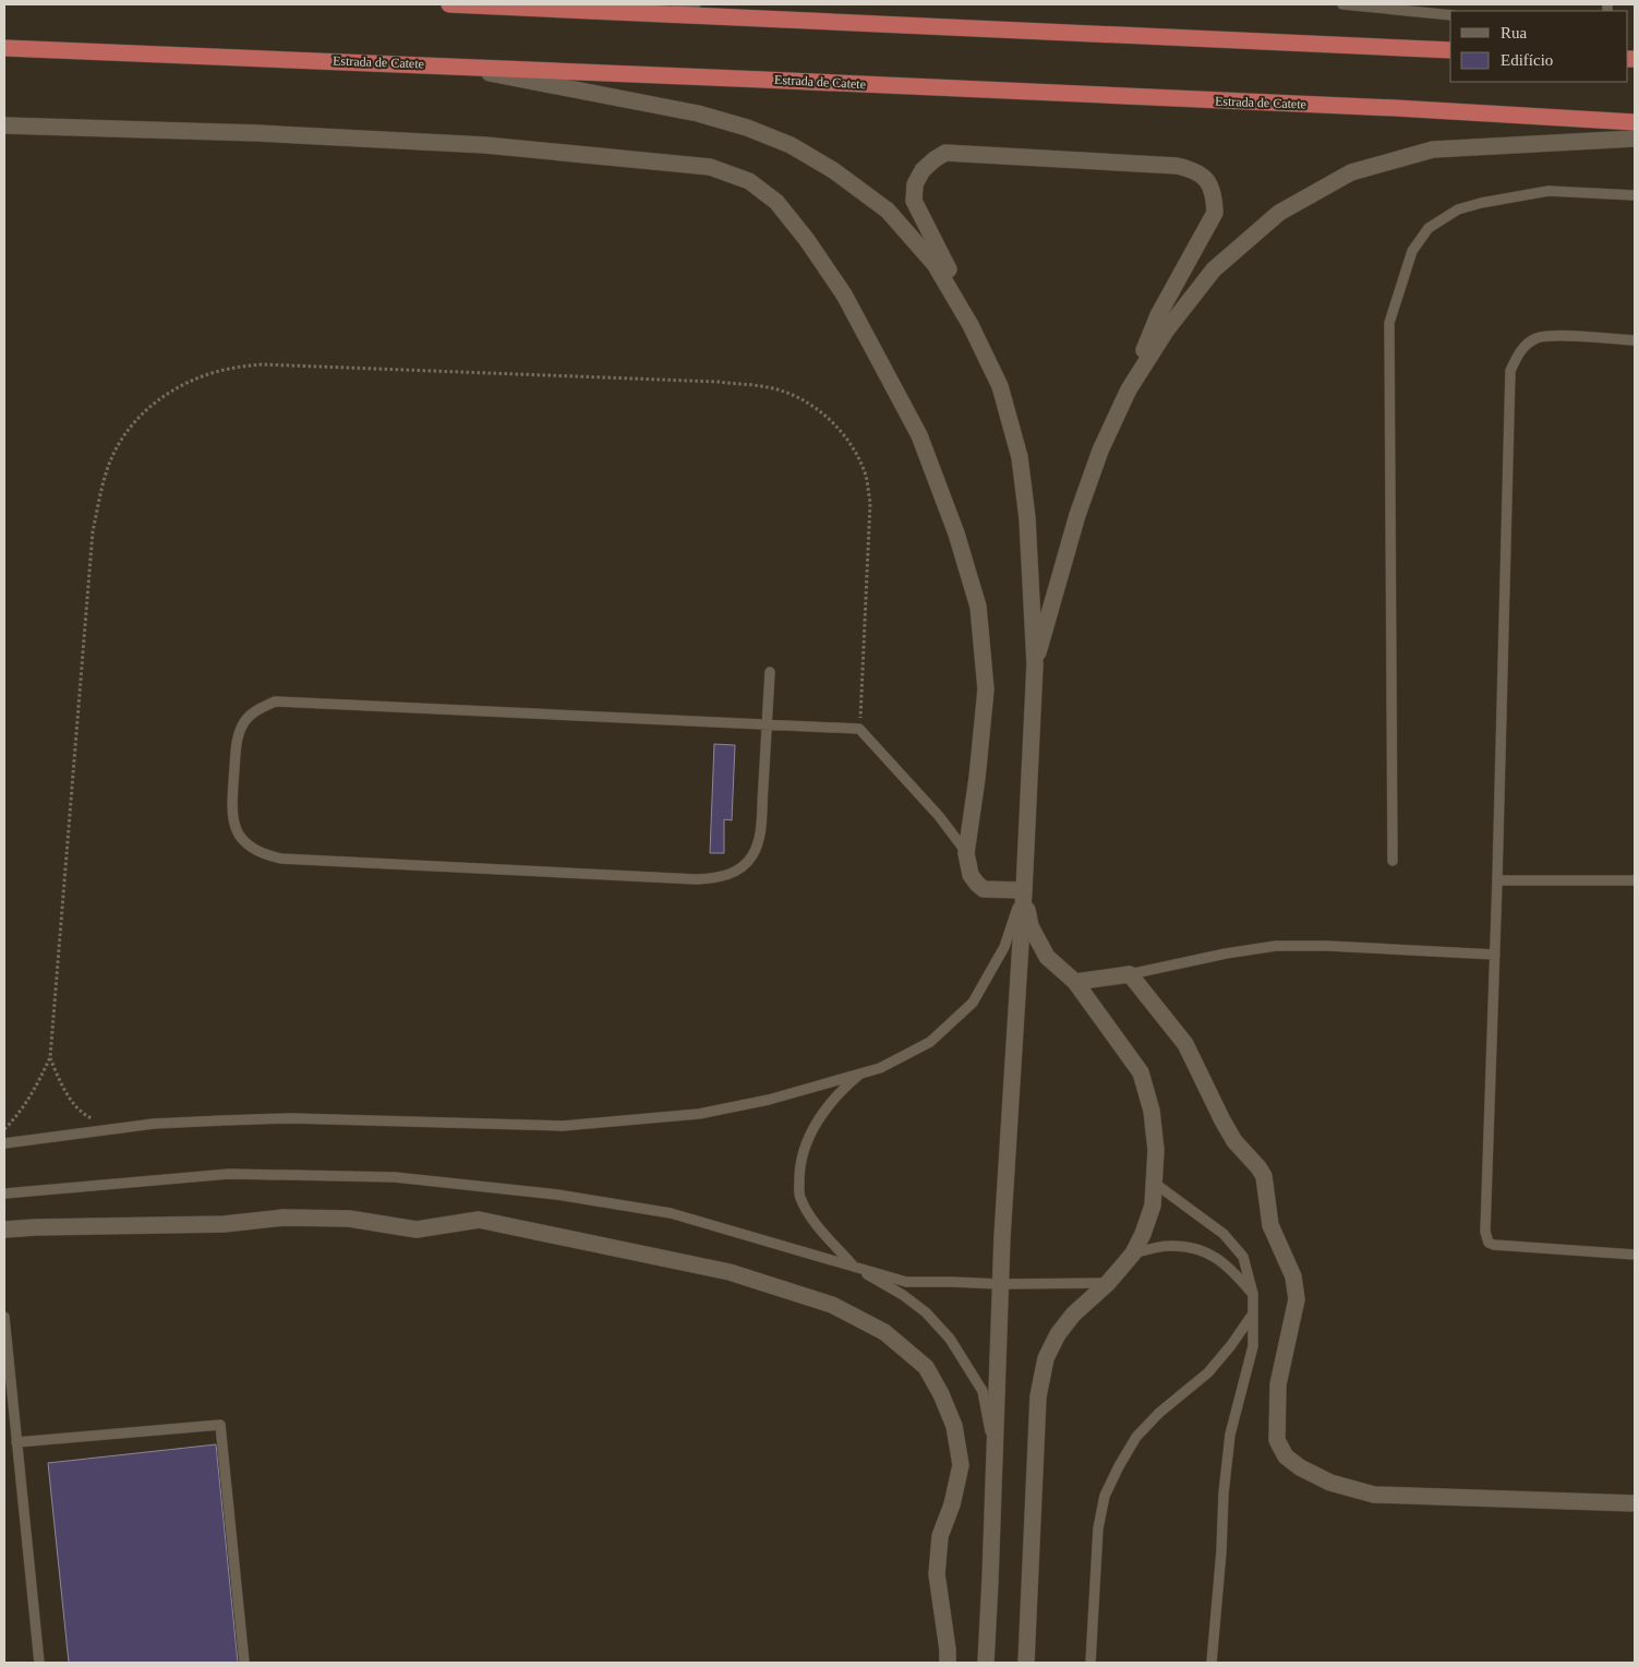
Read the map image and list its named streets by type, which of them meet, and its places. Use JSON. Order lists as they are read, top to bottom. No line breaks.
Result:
{"streets":{"highway":["Estrada de Catete"]},"legend":["Rua","Edifício"]}
